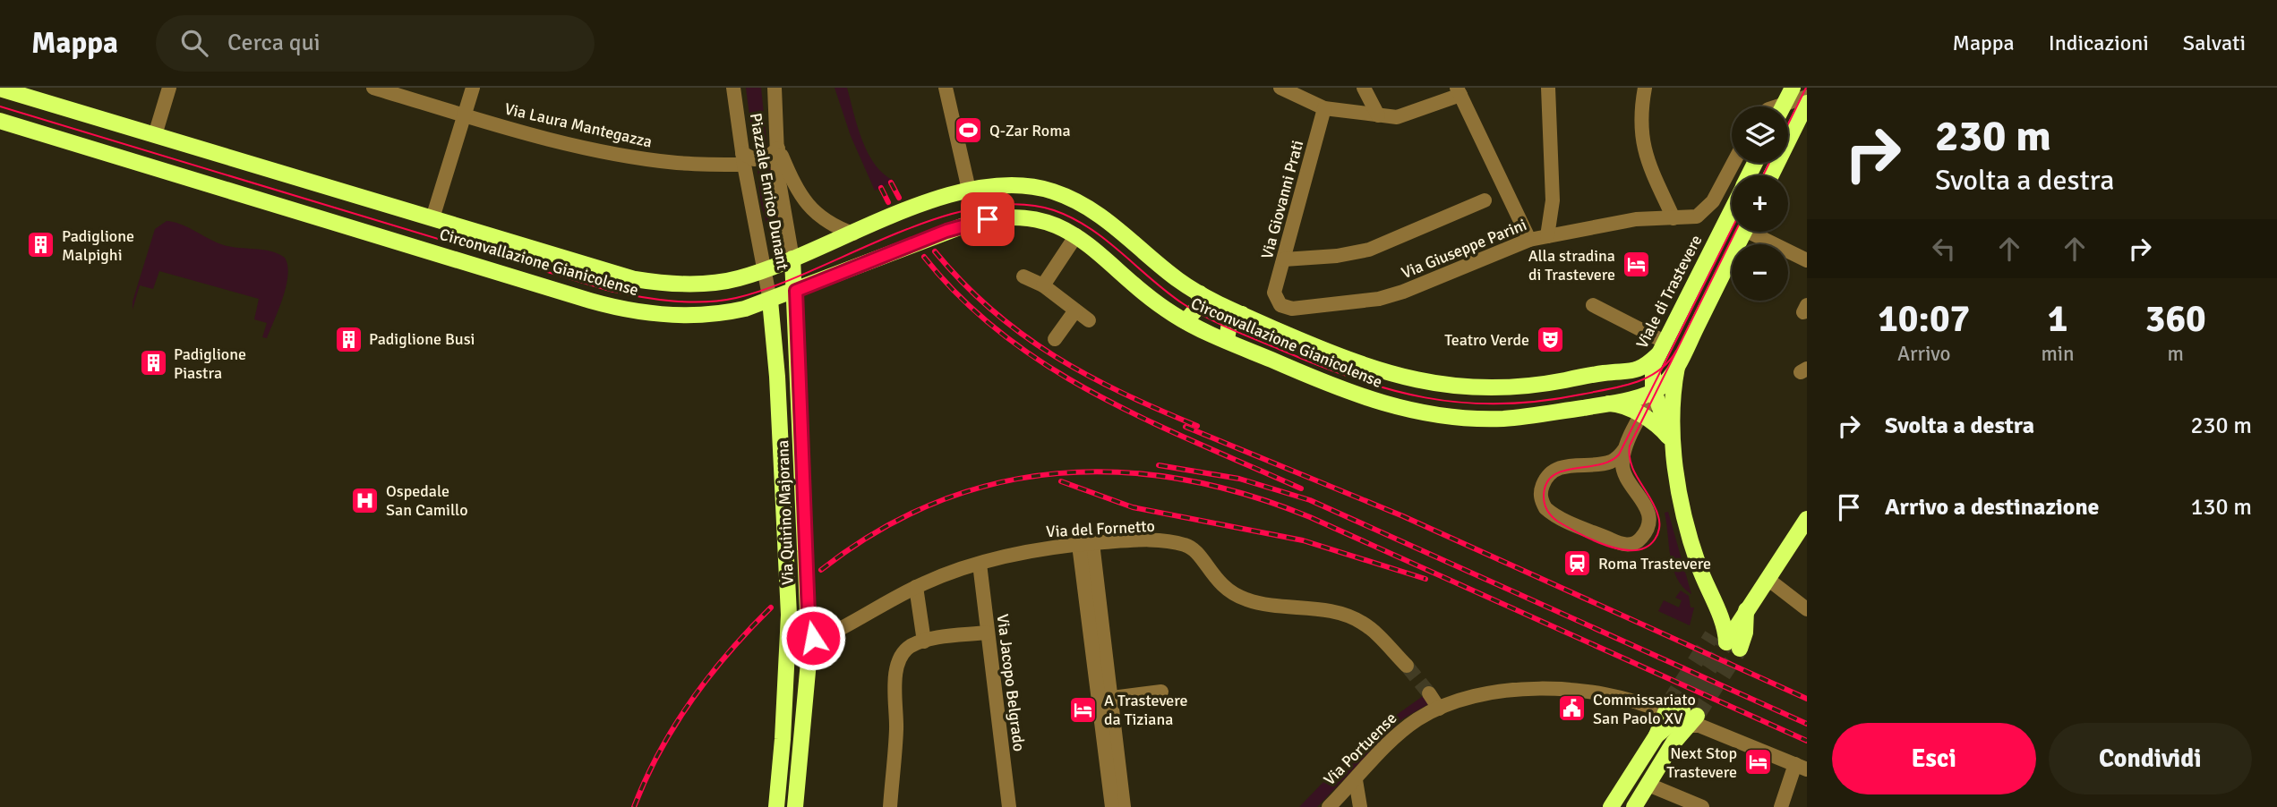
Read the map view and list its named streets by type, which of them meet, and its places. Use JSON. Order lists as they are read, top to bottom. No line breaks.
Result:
{"streets":{"main road":["Piazzale Enrico Dunant","Circonvallazione Gianicolense","Viale di Trastevere","Via Quirino Majorana"],"street":["Via Laura Mantegazza","Via Giovanni Prati","Via Giuseppe Parini","Via del Fornetto","Via Jacopo Belgrado","Via Portuense"]},"crossings":[["Via Laura Mantegazza","Piazzale Enrico Dunant"],["Piazzale Enrico Dunant","Circonvallazione Gianicolense"],["Piazzale Enrico Dunant","Via Quirino Majorana"],["Via Giovanni Prati","Via Giuseppe Parini"],["Circonvallazione Gianicolense","Viale di Trastevere"],["Circonvallazione Gianicolense","Via Quirino Majorana"],["Via Quirino Majorana","Via del Fornetto"],["Via del Fornetto","Via Jacopo Belgrado"]],"places":{"sports":["Q-Zar Roma"],"building":["Padiglione Malpighi","Padiglione Busi","Padiglione Piastra"],"hotel":["Alla stradina di Trastevere","A Trastevere da Tiziana","Next Stop Trastevere"],"theatre":["Teatro Verde"],"hospital":["Ospedale San Camillo"],"station":["Roma Trastevere"],"public building":["Commissariato San Paolo XV"]},"page":{"header":"Mappa","search":"Cerca qui","nav":["Mappa","Indicazioni","Salvati"],"turn":["230 m","Svolta a destra"],"map_buttons":["+","−"],"eta":["10:07","Arrivo","1","min","360","m"],"list":[{"name":"Svolta a destra","value":"230 m"},{"name":"Arrivo a destinazione","value":"130 m"}],"buttons":["Esci","Condividi"]}}
